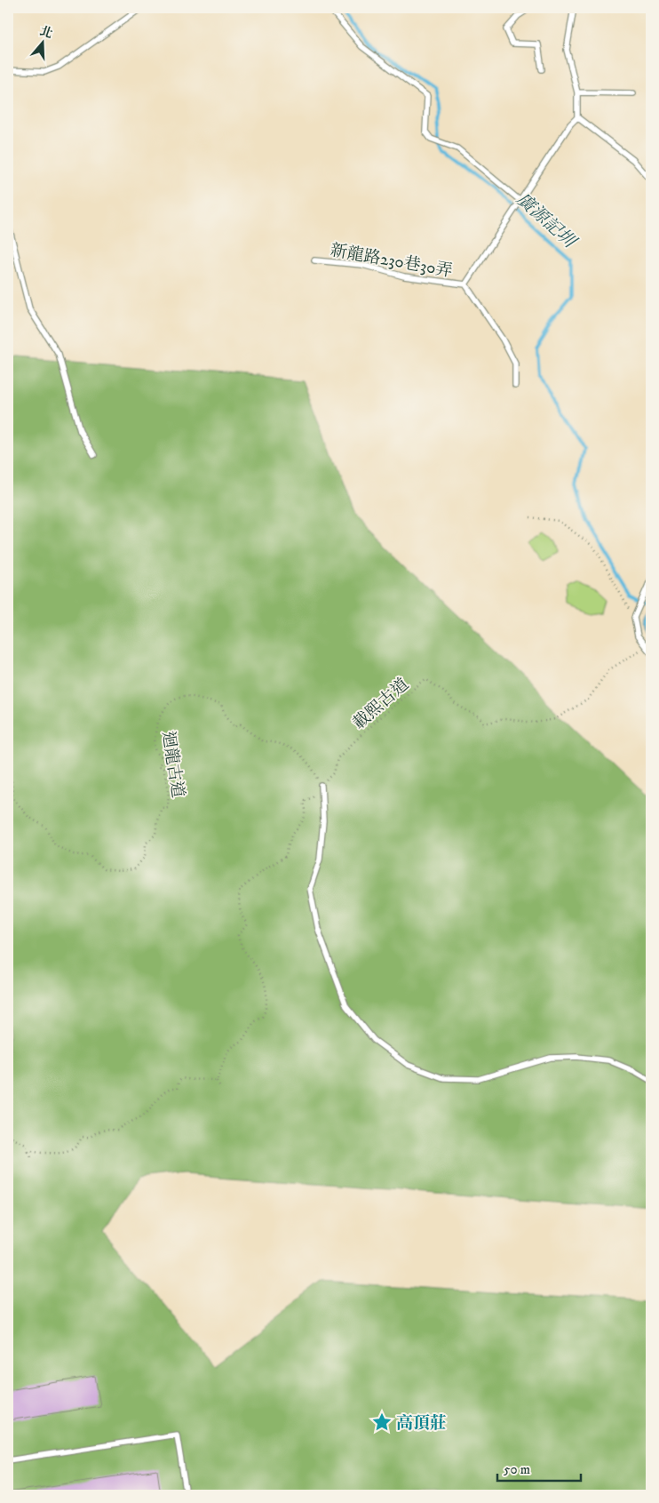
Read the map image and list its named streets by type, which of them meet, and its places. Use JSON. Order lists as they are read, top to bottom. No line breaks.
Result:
{"streets":{"lane":["新龍路230巷30弄"],"path":["載熙古道","迴龍古道"]},"crossings":[["載熙古道","迴龍古道"]],"water":["廣源記圳"],"places":{"place":["高頂莊"]},"scale_bar":"50 m","north":"top"}
